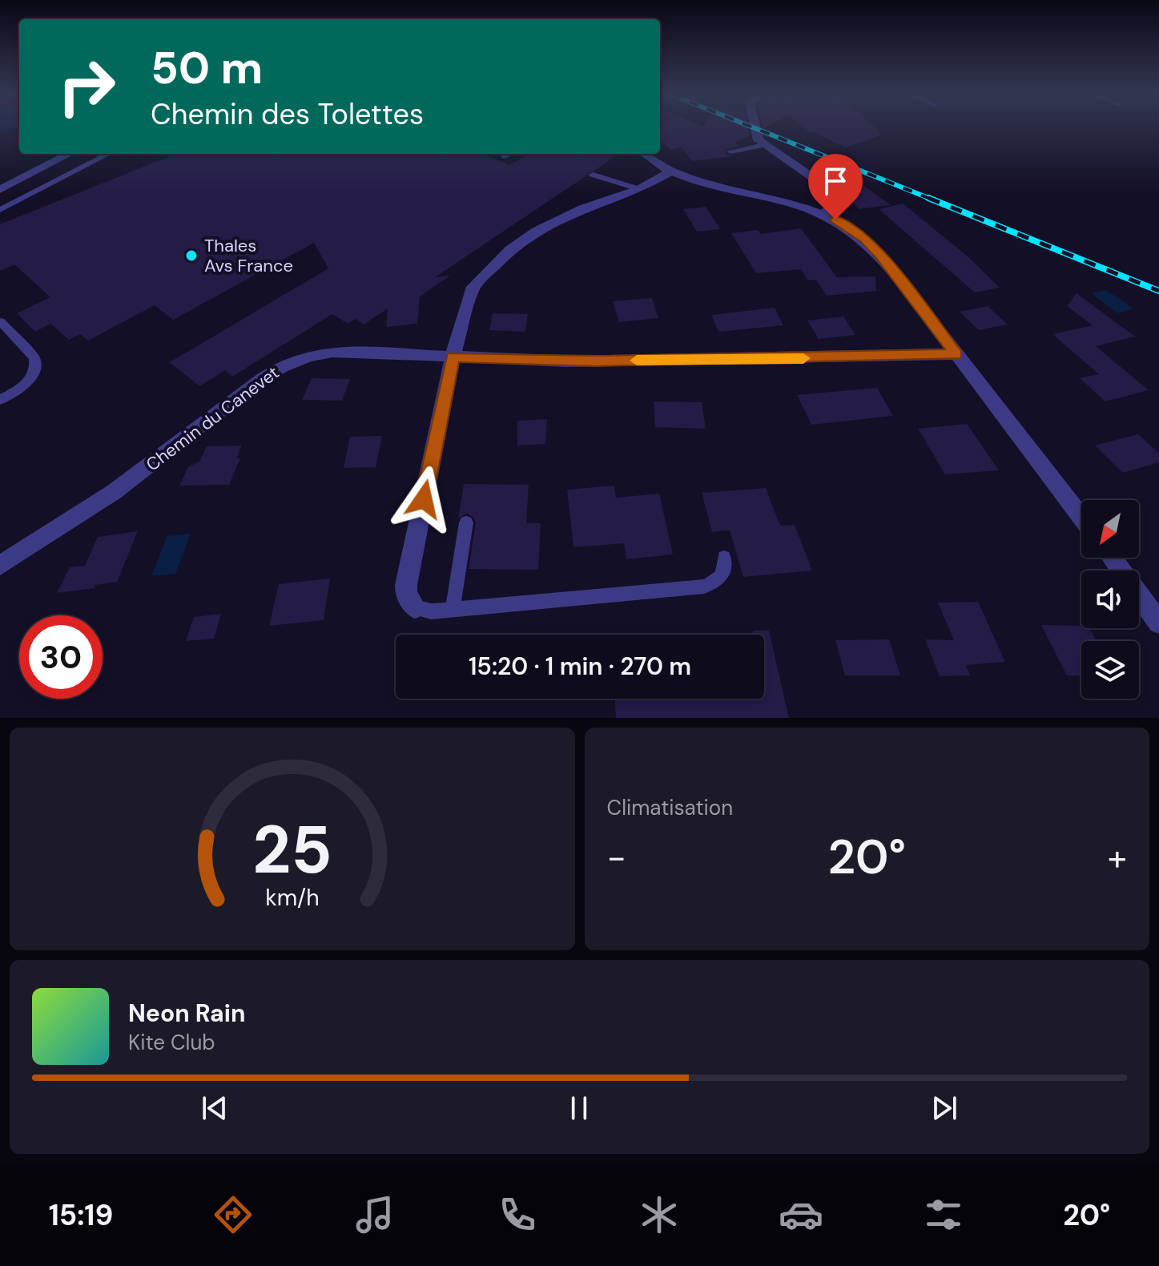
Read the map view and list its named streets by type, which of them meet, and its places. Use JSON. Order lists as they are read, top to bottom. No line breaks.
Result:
{"streets":{"street":["Chemin du Canevet"]},"places":["Thales Avs France"],"north":"bottom left","page":{"turn":["50 m","Chemin des Tolettes"],"limit":"30","trip":"15:20 · 1 min · 270 m","tile":"Climatisation","heat":["−","20°","+"],"song":["Neon Rain","Kite Club"],"tabs":["15:19","20°"],"gauge":["25","km/h"]}}
